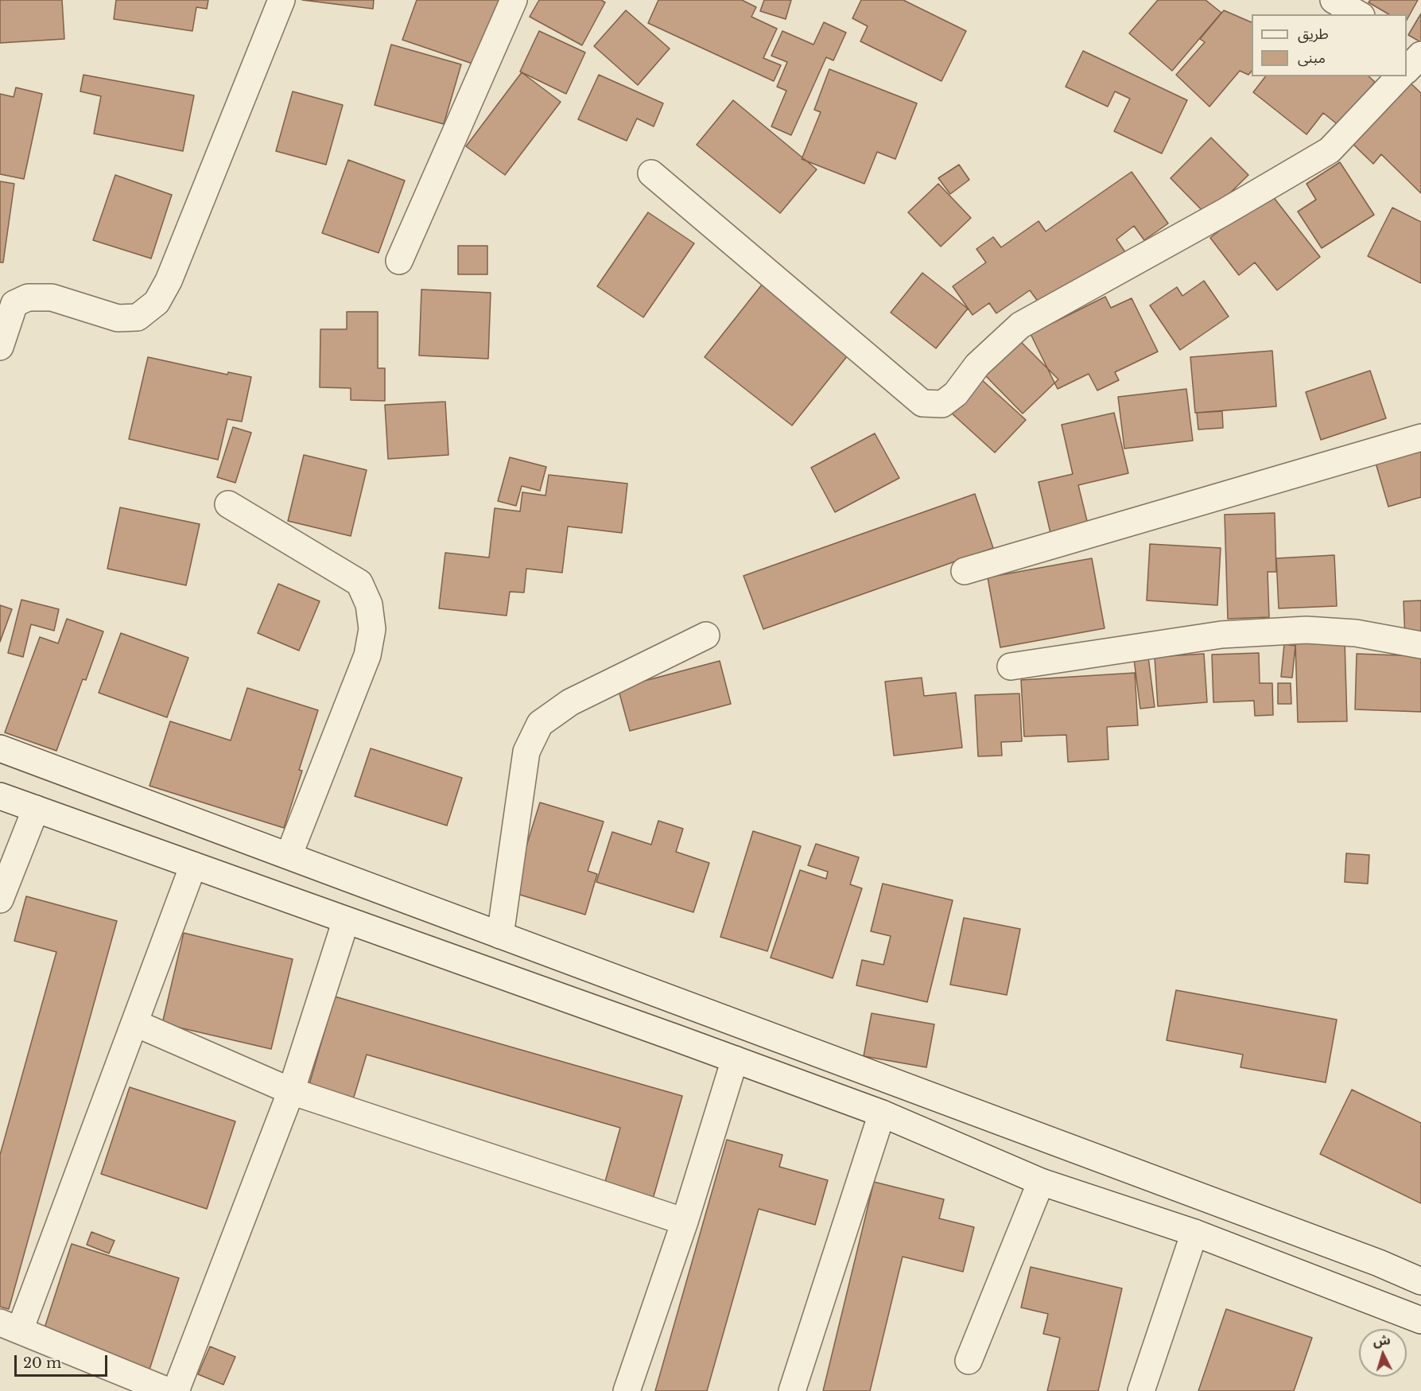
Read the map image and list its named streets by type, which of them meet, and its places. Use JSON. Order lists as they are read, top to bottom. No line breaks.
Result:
{"legend":["طريق","مبنى"],"scale_bar":"20 m","north":"top"}
